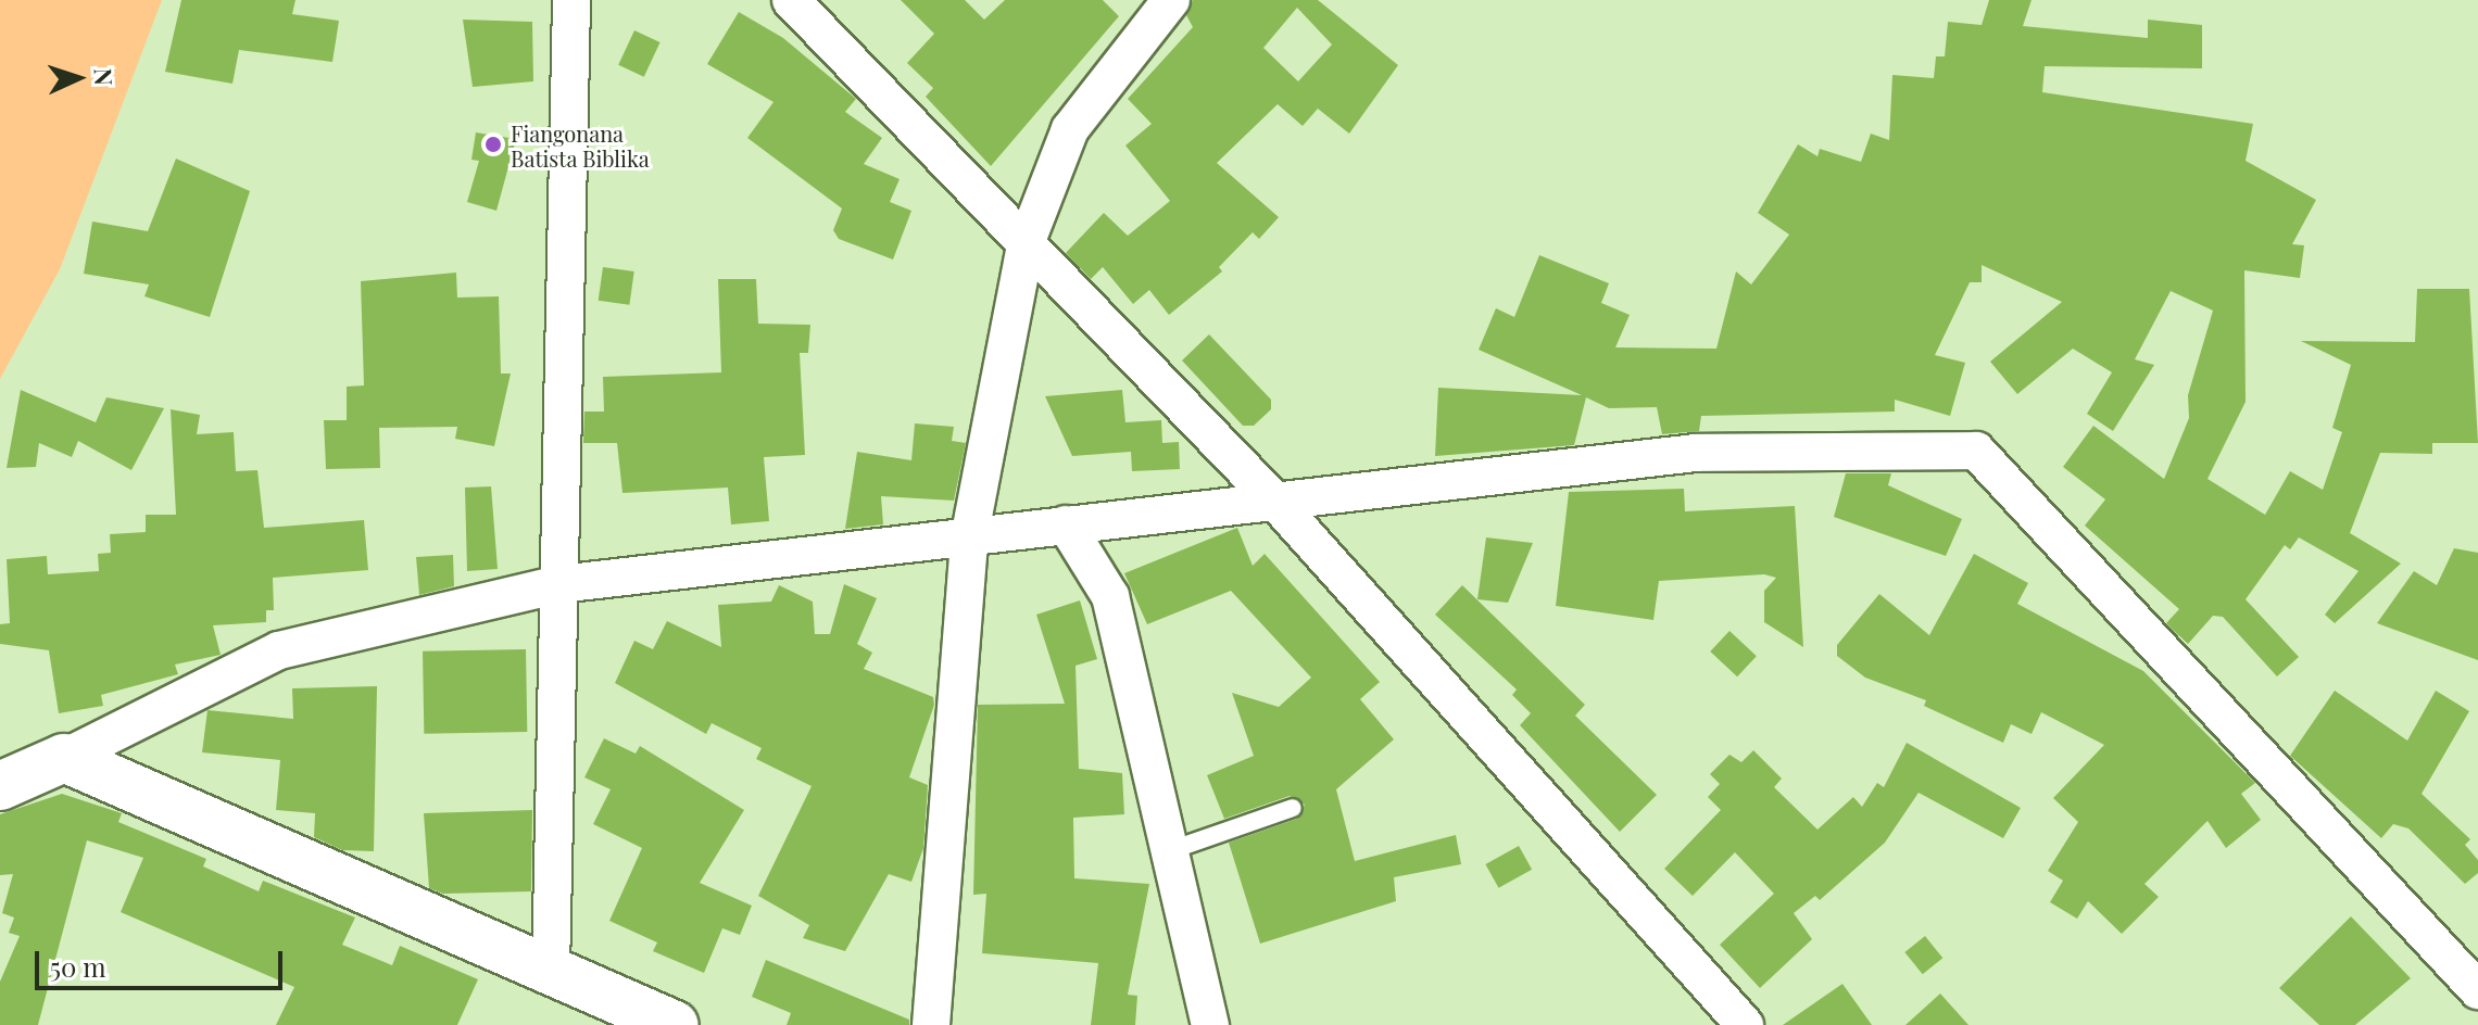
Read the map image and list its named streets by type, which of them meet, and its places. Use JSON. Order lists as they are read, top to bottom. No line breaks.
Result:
{"places":["Fiangonana Batista Biblika"],"scale_bar":"50 m","north":"right"}
